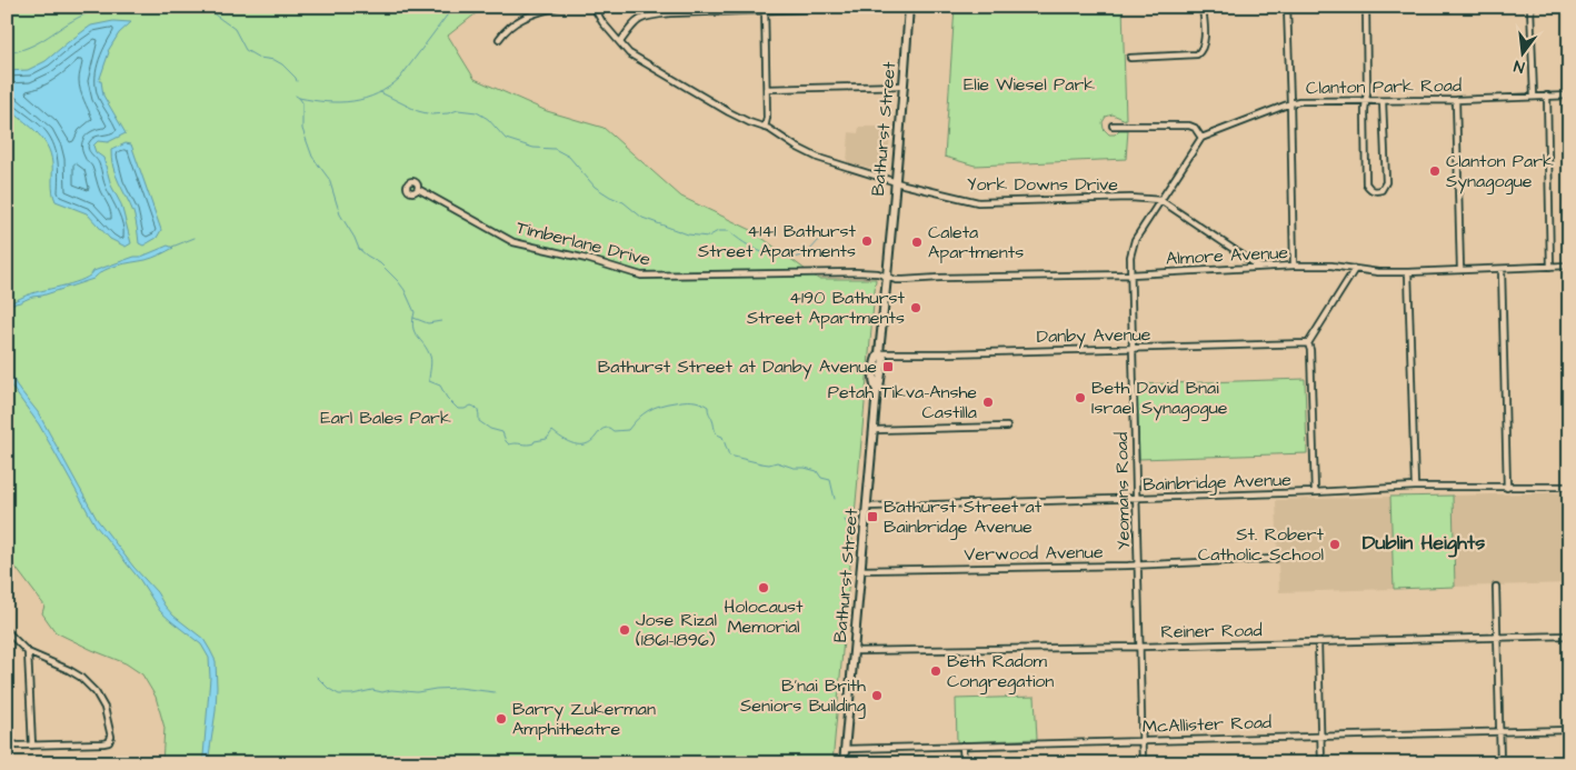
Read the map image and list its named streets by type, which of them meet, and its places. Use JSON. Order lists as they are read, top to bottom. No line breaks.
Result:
{"streets":{"main road":["Bathurst Street"],"street":["Clanton Park Road","York Downs Drive","Timberlane Drive","Almore Avenue","Danby Avenue","Bainbridge Avenue","Yeomans Road","Verwood Avenue","Reiner Road","McAllister Road"]},"crossings":[["Clanton Park Road","Yeomans Road"],["Bathurst Street","York Downs Drive"],["Bathurst Street","Timberlane Drive"],["Bathurst Street","Almore Avenue"],["Bathurst Street","Danby Avenue"],["Bathurst Street","Bainbridge Avenue"],["Bathurst Street","Verwood Avenue"],["Bathurst Street","Reiner Road"],["Bathurst Street","McAllister Road"],["York Downs Drive","Almore Avenue"],["York Downs Drive","Yeomans Road"],["Timberlane Drive","Almore Avenue"],["Almore Avenue","Yeomans Road"],["Danby Avenue","Yeomans Road"],["Bainbridge Avenue","Yeomans Road"],["Yeomans Road","Verwood Avenue"],["Yeomans Road","Reiner Road"],["Yeomans Road","McAllister Road"]],"districts":["Dublin Heights"],"parks":["Elie Wiesel Park","Earl Bales Park"],"places":{"other":["Clanton Park Synagogue","4141 Bathurst Street Apartments","Caleta Apartments","4190 Bathurst Street Apartments","Beth David Bnai Israel Synagogue","Petah Tikva-Anshe Castilla","St. Robert Catholic School","Holocaust Memorial","Jose Rizal (1861-1896)","Beth Radom Congregation","B'nai Brith Seniors Building","Barry Zukerman Amphitheatre"],"transit":["Bathurst Street at Danby Avenue","Bathurst Street at Bainbridge Avenue"]},"north":"bottom"}
